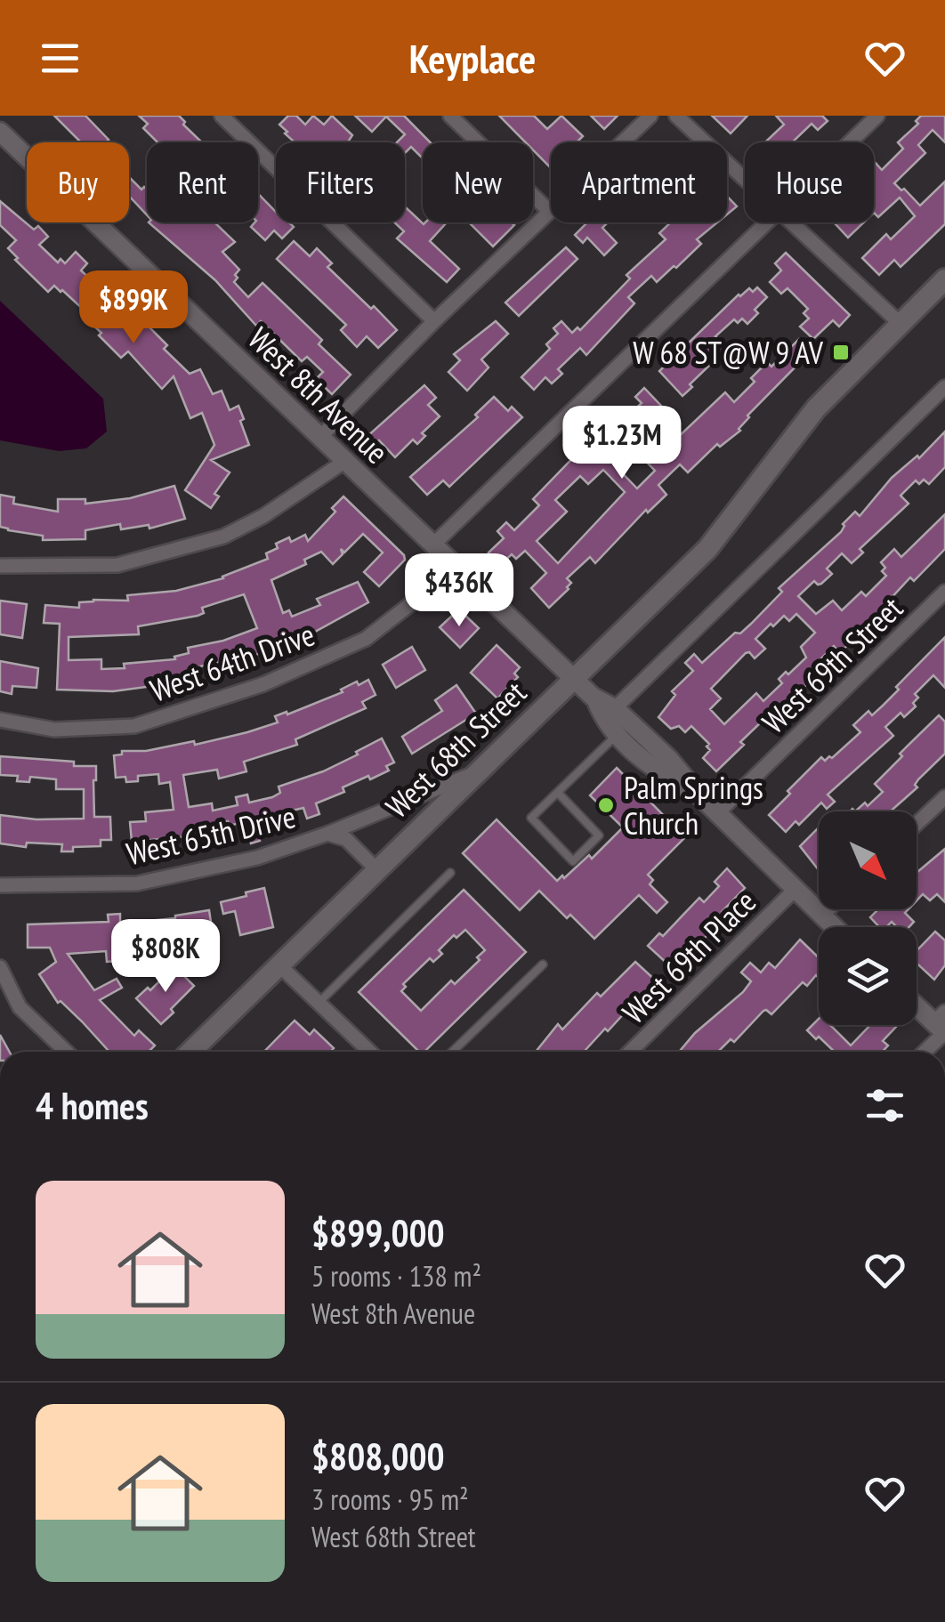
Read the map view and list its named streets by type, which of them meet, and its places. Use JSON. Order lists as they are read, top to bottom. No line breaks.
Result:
{"streets":{"main road":["West 68th Street"],"street":["West 8th Avenue","West 64th Drive","West 69th Street","West 65th Drive","West 69th Place"]},"crossings":[["West 8th Avenue","West 64th Drive"],["West 8th Avenue","West 69th Street"],["West 8th Avenue","West 68th Street"],["West 8th Avenue","West 69th Place"],["West 68th Street","West 65th Drive"]],"places":{"transit":["W 68 ST@W 9 AV"],"other":["Palm Springs Church"]},"north":"bottom right","page":{"header":"Keyplace","chip":["Buy","Rent","Filters","New","Apartment","House"],"price":["$899K","$1.23M","$436K","$808K"],"heading":"4 homes","list":[{"name":"$899,000","note":"5 rooms · 138 m² · West 8th Avenue"},{"name":"$808,000","note":"3 rooms · 95 m² · West 68th Street"}]}}
